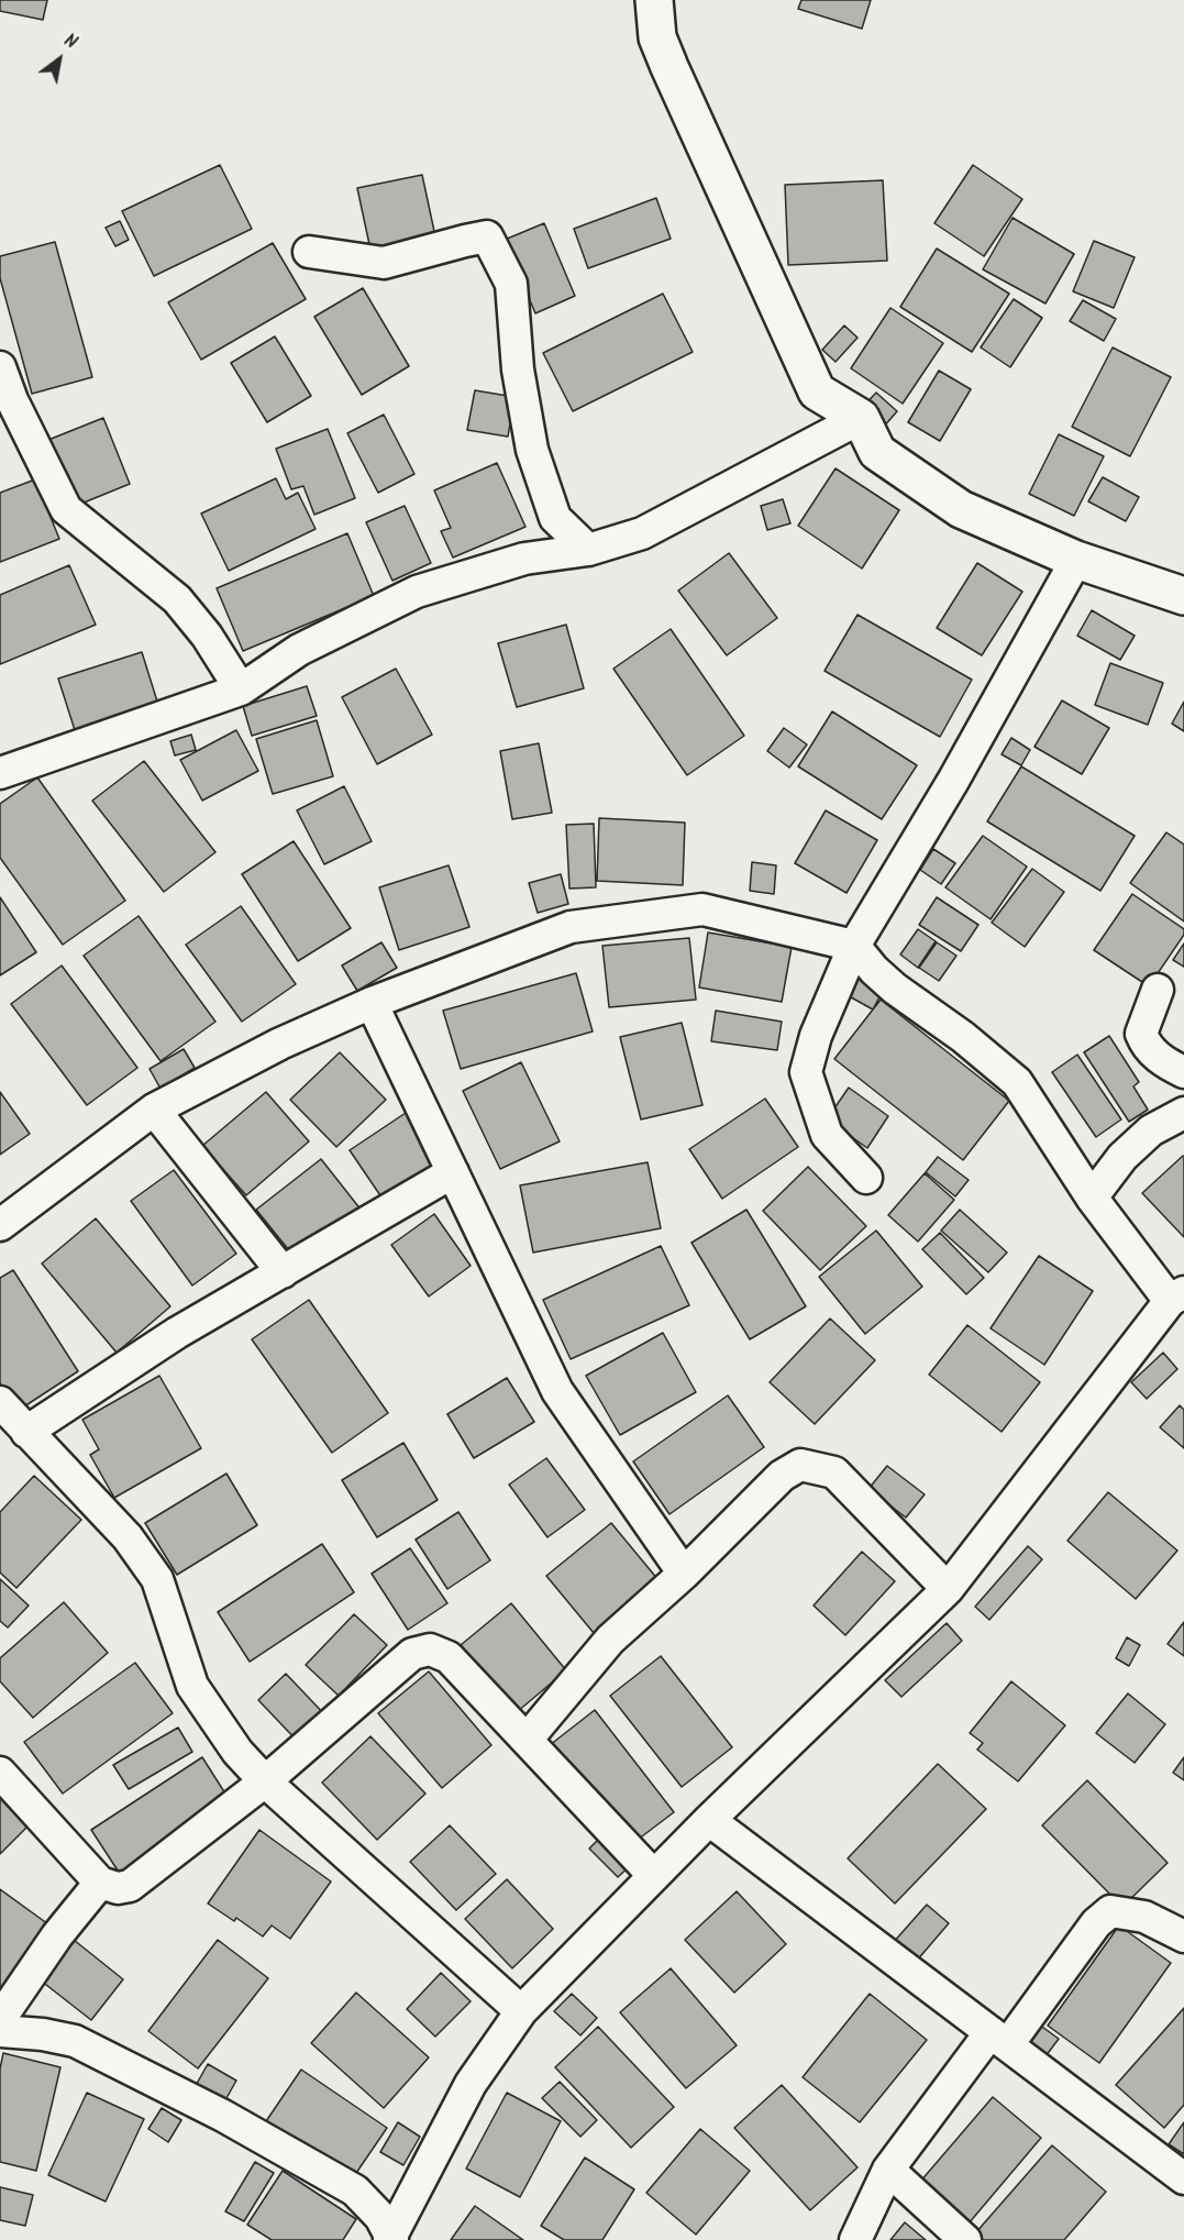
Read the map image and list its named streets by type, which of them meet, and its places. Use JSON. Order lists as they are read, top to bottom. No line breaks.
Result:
{"north":"top right"}
